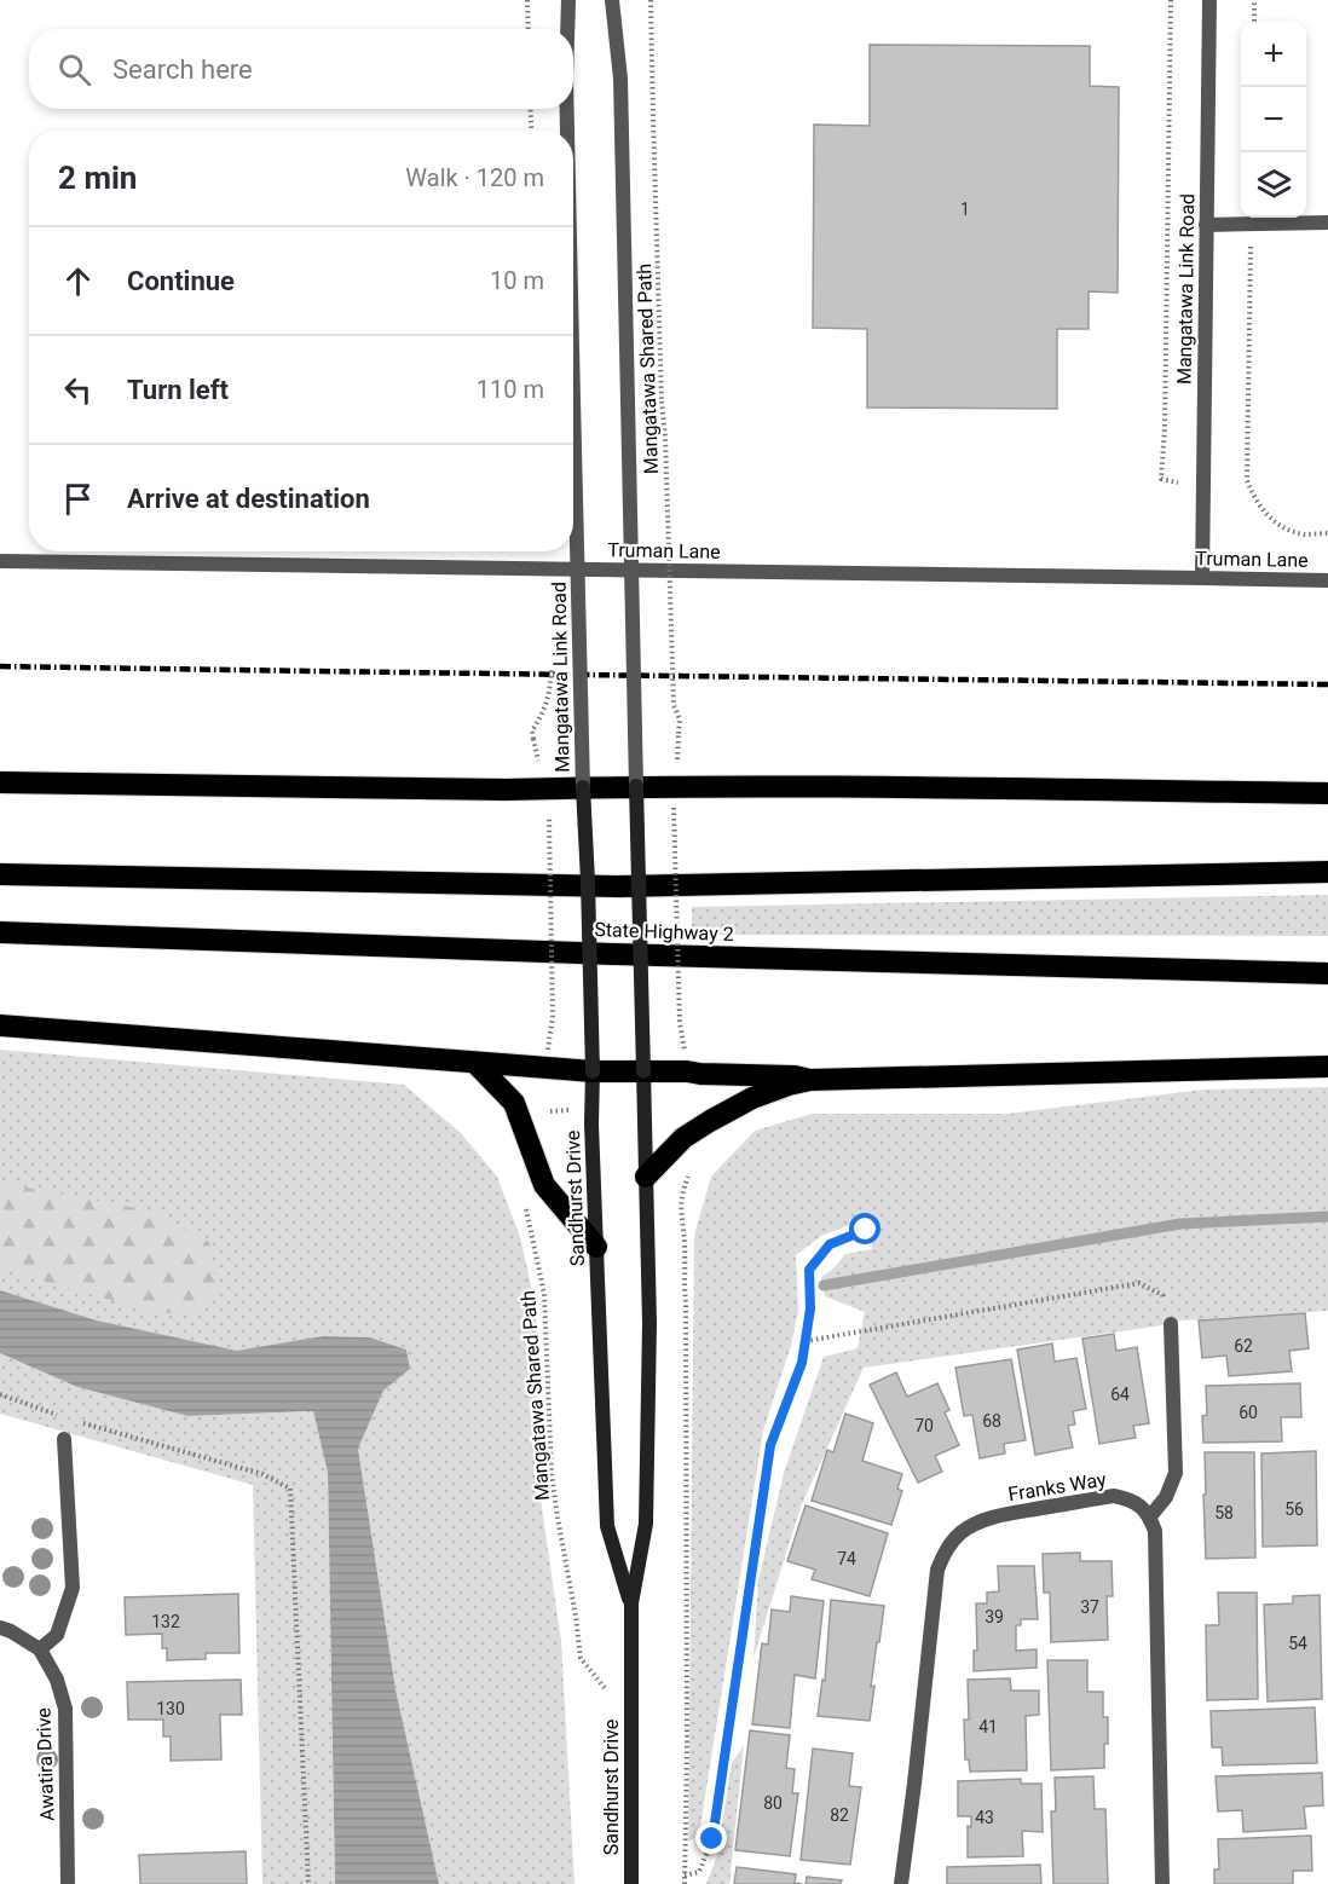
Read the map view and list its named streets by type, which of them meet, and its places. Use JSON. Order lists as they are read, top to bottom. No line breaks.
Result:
{"streets":{"highway":["State Highway 2"],"main road":["Sandhurst Drive"],"street":["Mangatawa Link Road","Truman Lane","Franks Way","Awatira Drive"],"path":["Mangatawa Shared Path"]},"crossings":[["Mangatawa Link Road","Truman Lane"],["Mangatawa Link Road","Sandhurst Drive"]],"house_numbers":["1","62","64","60","68","70","56","58","74","37","39","132","54","130","41","80","82","43"],"page":{"map_buttons":["+","−"],"search":"Search here","heading":["2 min","Walk · 120 m"],"list":[["Continue","10 m"],["Turn left","110 m"],"Arrive at destination"]}}
